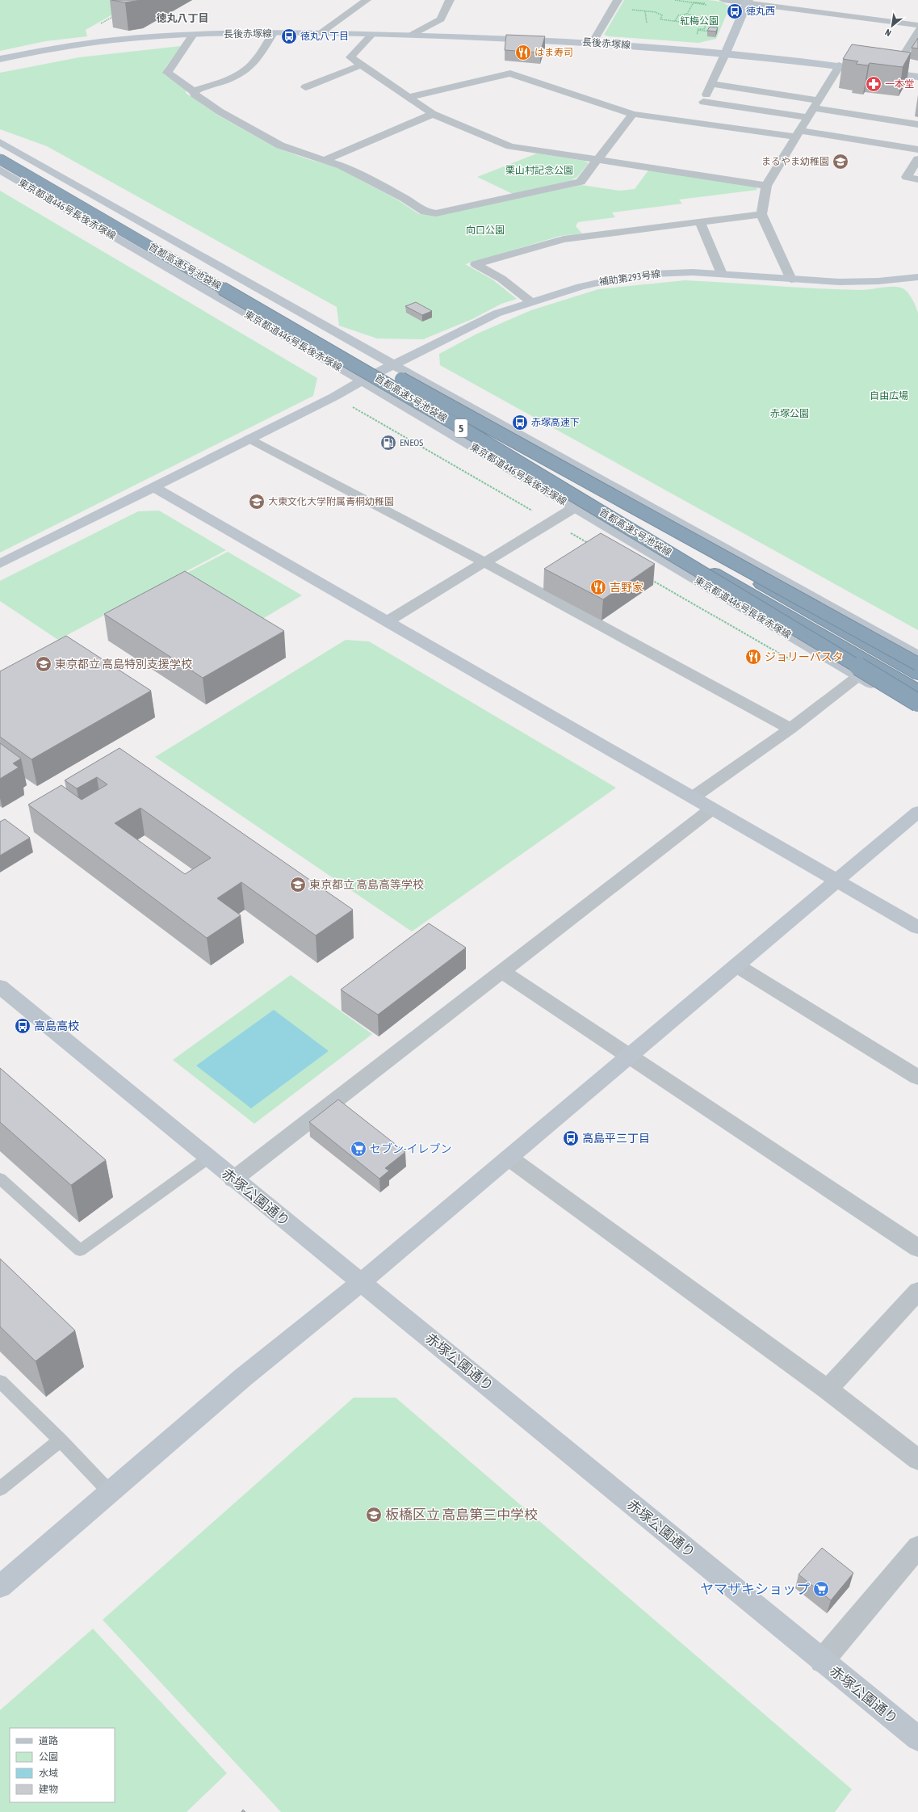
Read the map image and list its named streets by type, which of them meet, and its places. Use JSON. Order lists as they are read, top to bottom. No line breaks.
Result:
{"streets":{"highway":["首都高速5号池袋線","5"],"main road":["長後赤塚線","東京都道446号長後赤塚線","補助第293号線","赤塚公園通り"]},"crossings":[["東京都道446号長後赤塚線","補助第293号線"]],"districts":["徳丸八丁目"],"parks":["紅梅公園","栗山村記念公園","向口公園","自由広場","赤塚公園"],"places":{"bus stop":["徳丸西","徳丸八丁目","赤塚高速下","高島高校","高島平三丁目"],"restaurant":["はま寿司","吉野家","ジョリーパスタ"],"pharmacy":["一本堂"],"school or university":["まるやま幼稚園","大東文化大学附属青桐幼稚園","東京都立 高島特別支援学校","東京都立 高島高等学校","板橋区立 高島第三中学校"],"fuel station":["ENEOS"],"supermarket":["セブン-イレブン","ヤマザキショップ"]},"legend":["道路","公園","水域","建物"],"north":"bottom left"}
